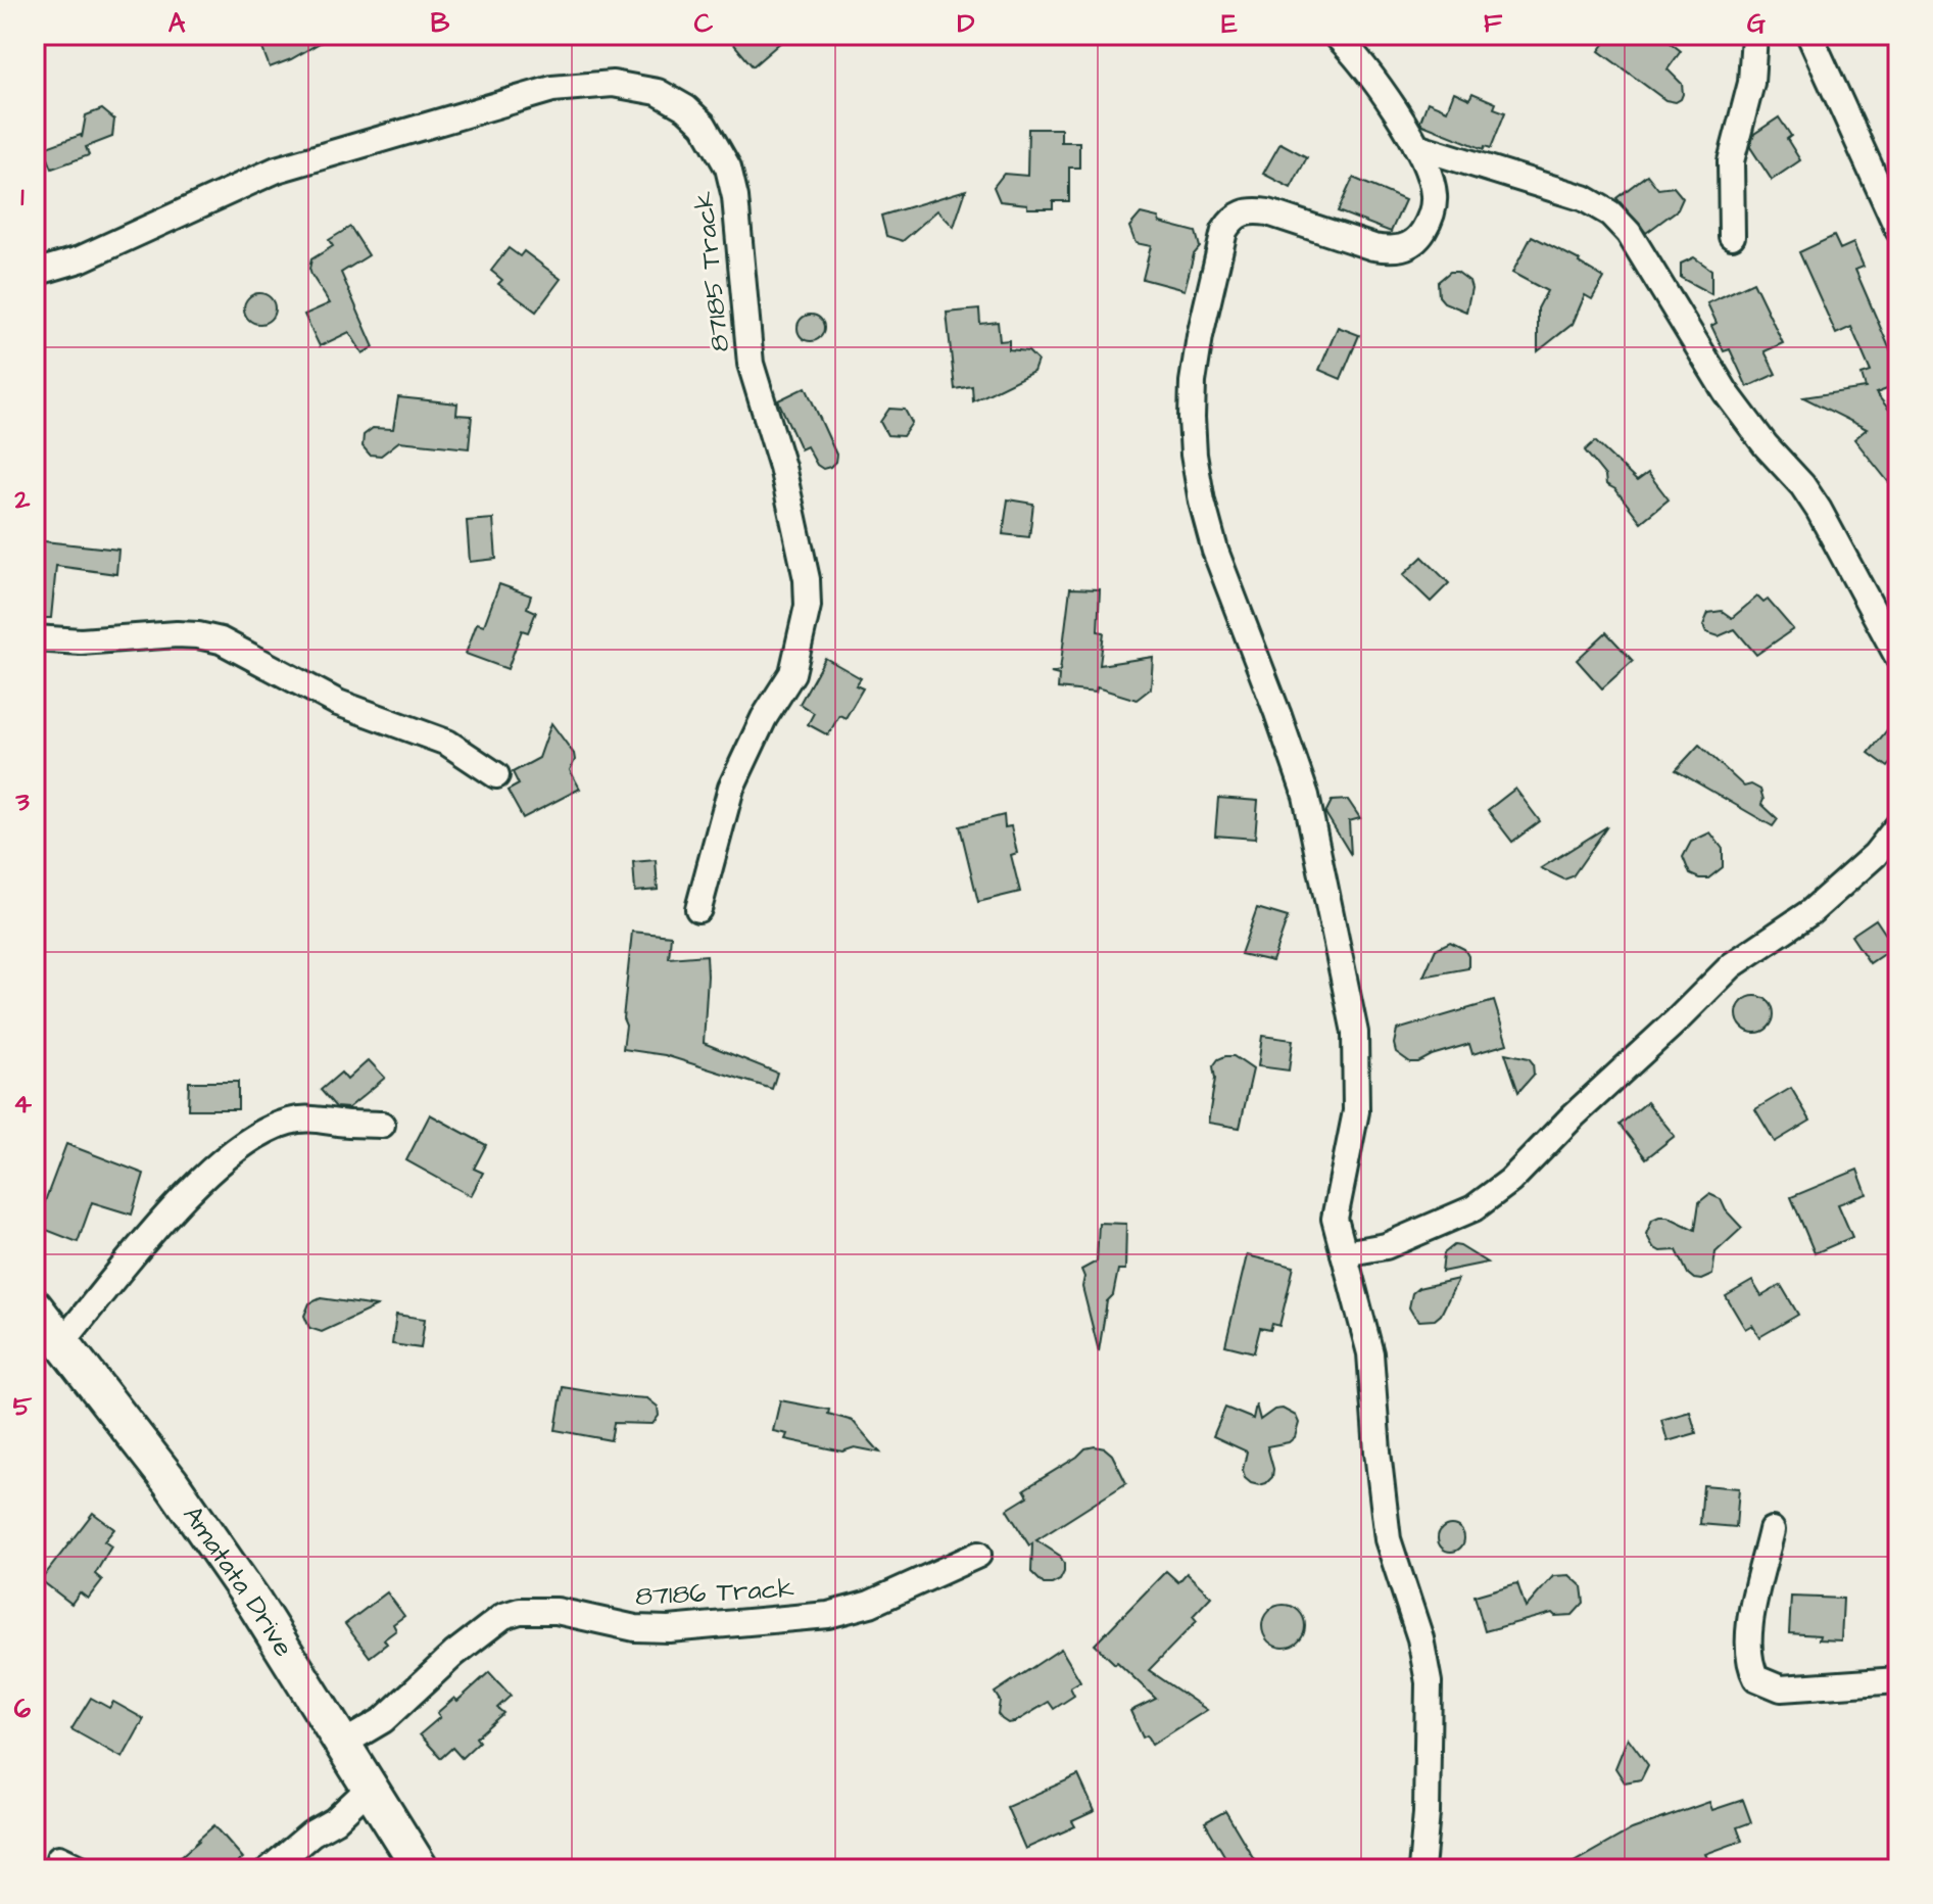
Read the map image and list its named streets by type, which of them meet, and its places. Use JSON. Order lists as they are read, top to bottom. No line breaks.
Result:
{"streets":{"street":["87185 Track","Amatata Drive","87186 Track"]},"crossings":[["Amatata Drive","87186 Track"]],"grid":{"columns":["A","B","C","D","E","F","G"],"rows":["1","2","3","4","5","6"]}}
